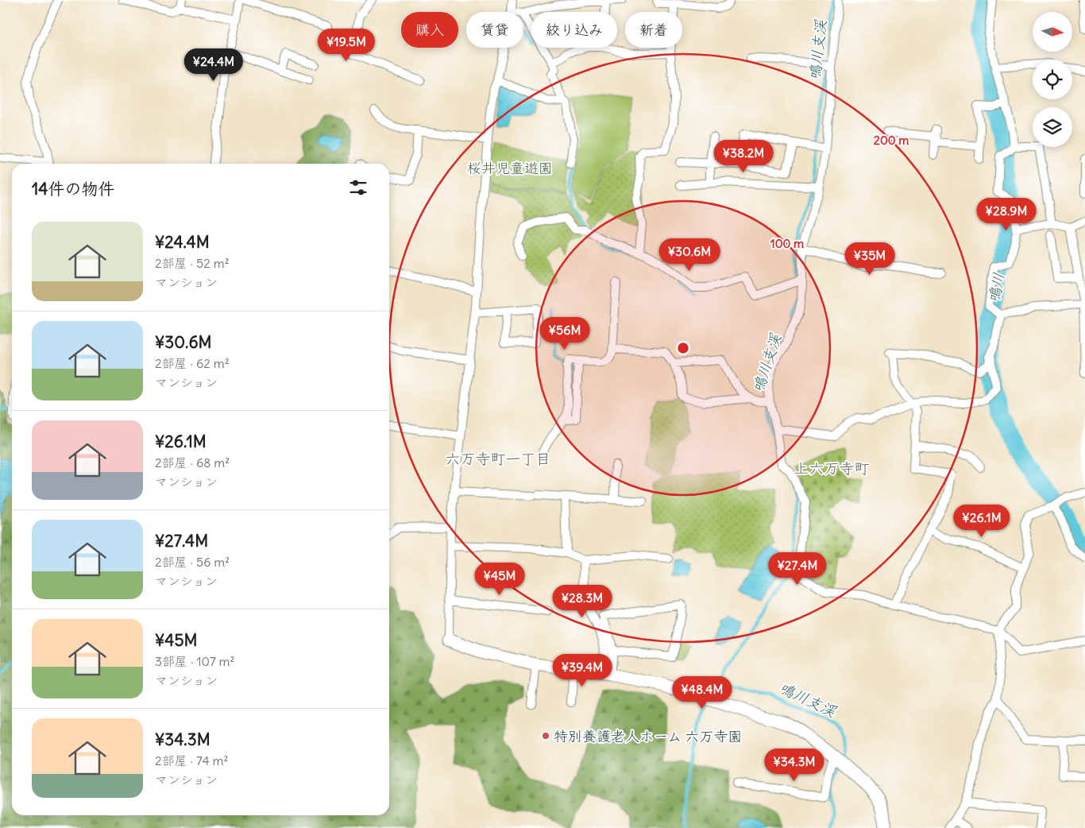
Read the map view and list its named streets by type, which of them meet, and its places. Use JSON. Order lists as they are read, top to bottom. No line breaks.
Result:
{"districts":["六万寺町一丁目","上六万寺町"],"water":["鳴川支渓","鳴川"],"parks":["桜井児童遊園"],"places":["特別養護老人ホーム 六万寺園"],"north":"right","page":{"chip":["購入","賃貸","絞り込み","新着"],"price":["¥19.5M","¥24.4M","¥38.2M","¥28.9M","¥30.6M","¥35M","¥56M","¥26.1M","¥27.4M","¥45M","¥28.3M","¥39.4M","¥48.4M","¥34.3M"],"heading":"14件の物件","list":[{"name":"¥24.4M","note":"2部屋 · 52 m² · マンション"},{"name":"¥30.6M","note":"2部屋 · 62 m² · マンション"},{"name":"¥26.1M","note":"2部屋 · 68 m² · マンション"},{"name":"¥27.4M","note":"2部屋 · 56 m² · マンション"},{"name":"¥45M","note":"3部屋 · 107 m² · マンション"},{"name":"¥34.3M","note":"2部屋 · 74 m² · マンション"}]},"rings":["200 m","100 m"]}
